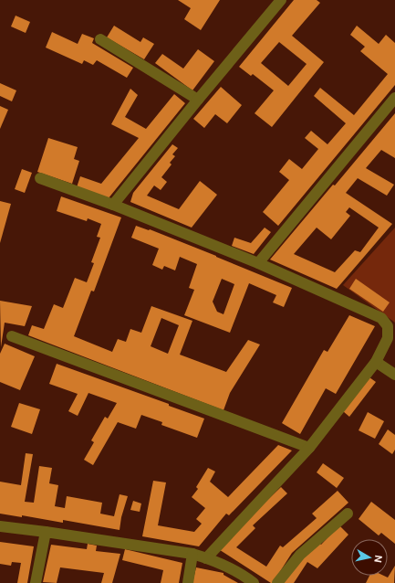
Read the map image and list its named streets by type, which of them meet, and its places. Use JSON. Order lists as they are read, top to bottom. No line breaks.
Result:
{"north":"right"}
